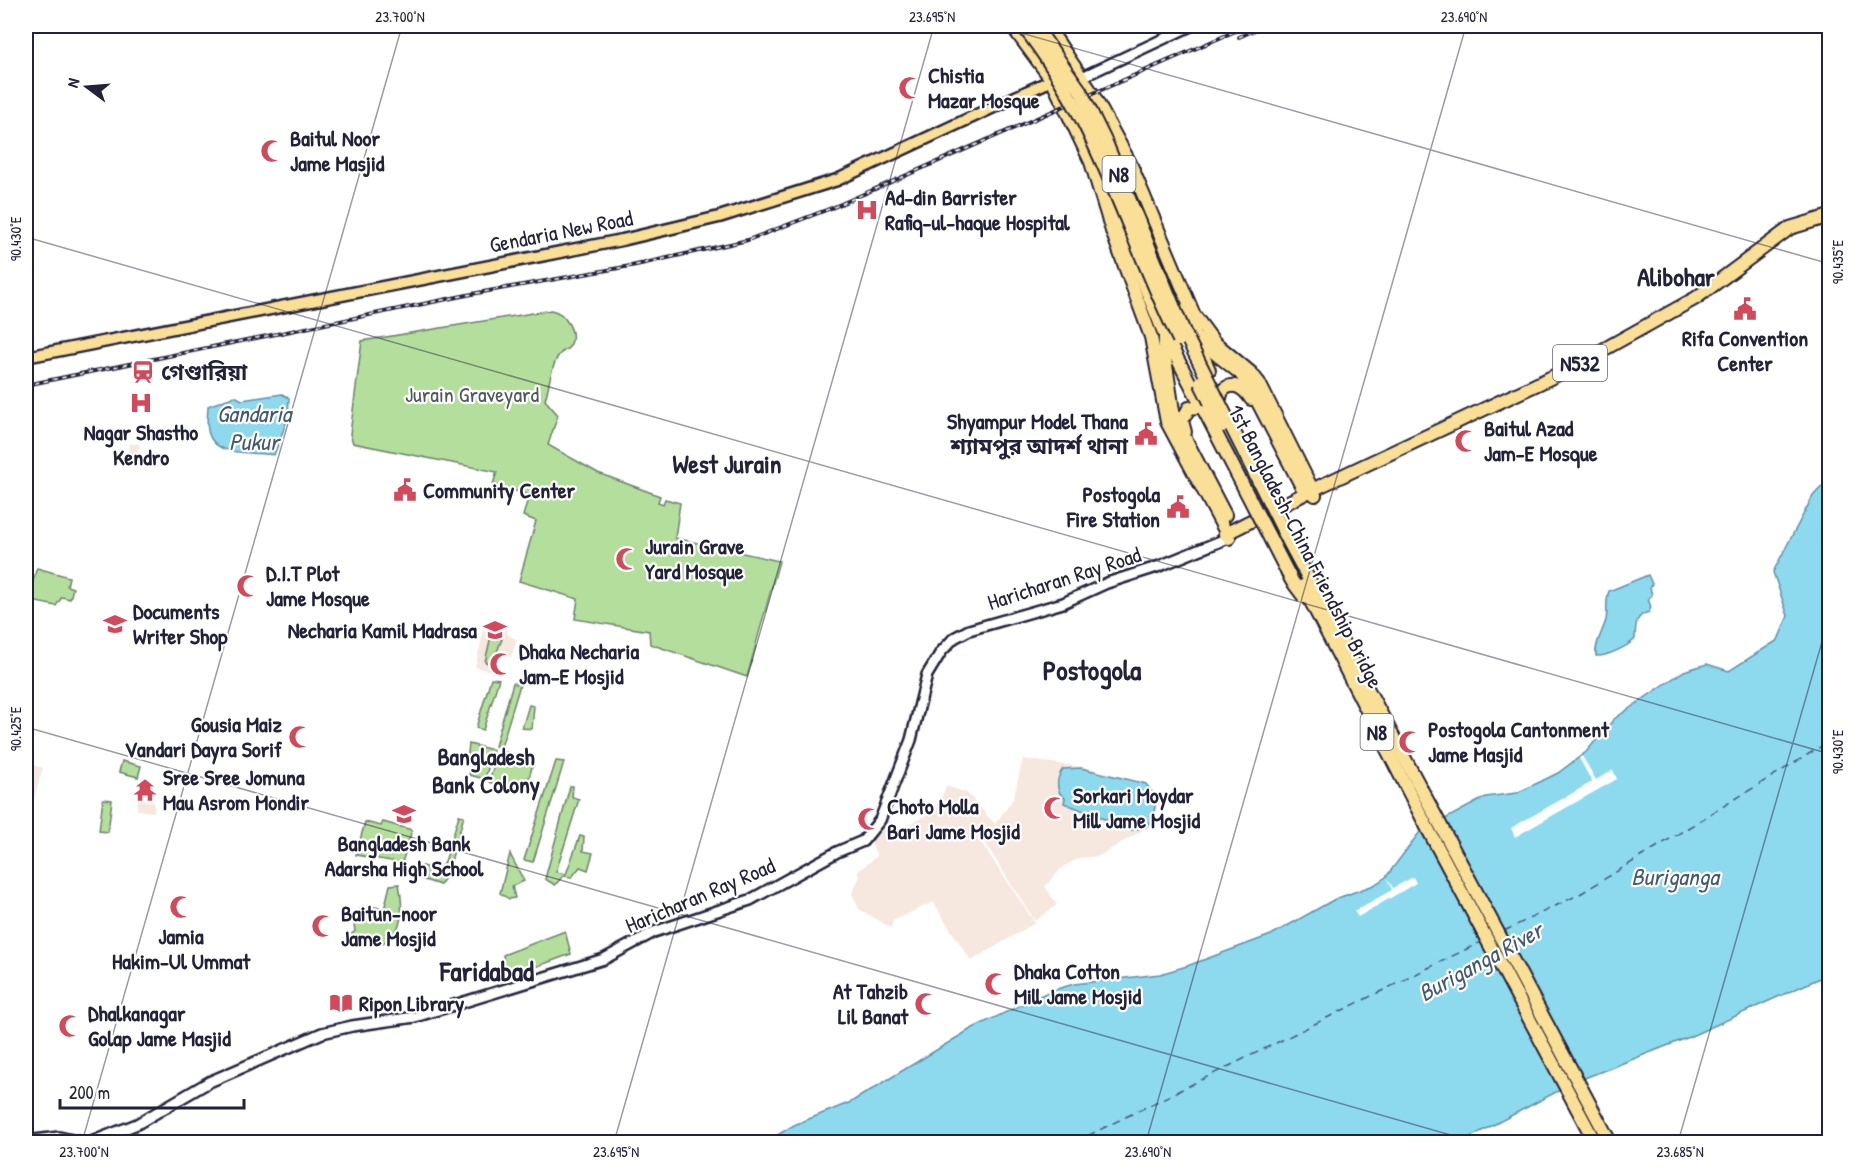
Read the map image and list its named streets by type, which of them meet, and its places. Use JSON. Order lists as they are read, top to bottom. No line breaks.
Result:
{"streets":{"highway":["N8","N532","1st Bangladesh-China Friendship Bridge"],"main road":["Gendaria New Road","Haricharan Ray Road"]},"crossings":[["N8","Gendaria New Road"],["N8","N532"],["N8","1st Bangladesh-China Friendship Bridge"],["N8","Haricharan Ray Road"],["N532","Haricharan Ray Road"]],"districts":["Alibohar","West Jurain","Postogola","Bangladesh Bank Colony","Faridabad"],"water":["Gandaria Pukur","Buriganga","Buriganga River"],"parks":["Jurain Graveyard"],"places":{"mosque":["Chistia Mazar Mosque","Baitul Noor Jame Masjid","Baitul Azad Jam-E Mosque","Jurain Grave Yard Mosque","D.I.T Plot Jame Mosque","Dhaka Necharia Jam-E Mosjid","Gousia Maiz Vandari Dayra Sorif","Postogola Cantonment Jame Masjid","Sorkari Moydar Mill Jame Mosjid","Choto Molla Bari Jame Mosjid","Jamia Hakim-Ul Ummat","Baitun-noor Jame Mosjid","Dhaka Cotton Mill Jame Mosjid","At Tahzib Lil Banat","Dhalkanagar Golap Jame Masjid"],"hospital":["Ad-din Barrister Rafiq-ul-haque Hospital","Nagar Shastho Kendro"],"public building":["Rifa Convention Center","Shyampur Model Thana শ্যামপুর আদর্শ থানা","Community Center","Postogola Fire Station"],"station":["গেণ্ডারিয়া"],"school or university":["Documents Writer Shop","Necharia Kamil Madrasa","Bangladesh Bank Adarsha High School"],"temple":["Sree Sree Jomuna Mau Asrom Mondir"],"library":["Ripon Library"]},"scale_bar":"200 m","north":"left","coordinates":["23.700°N","23.695°N","23.690°N","90.430°E","90.435°E","90.425°E","23.685°N"]}
